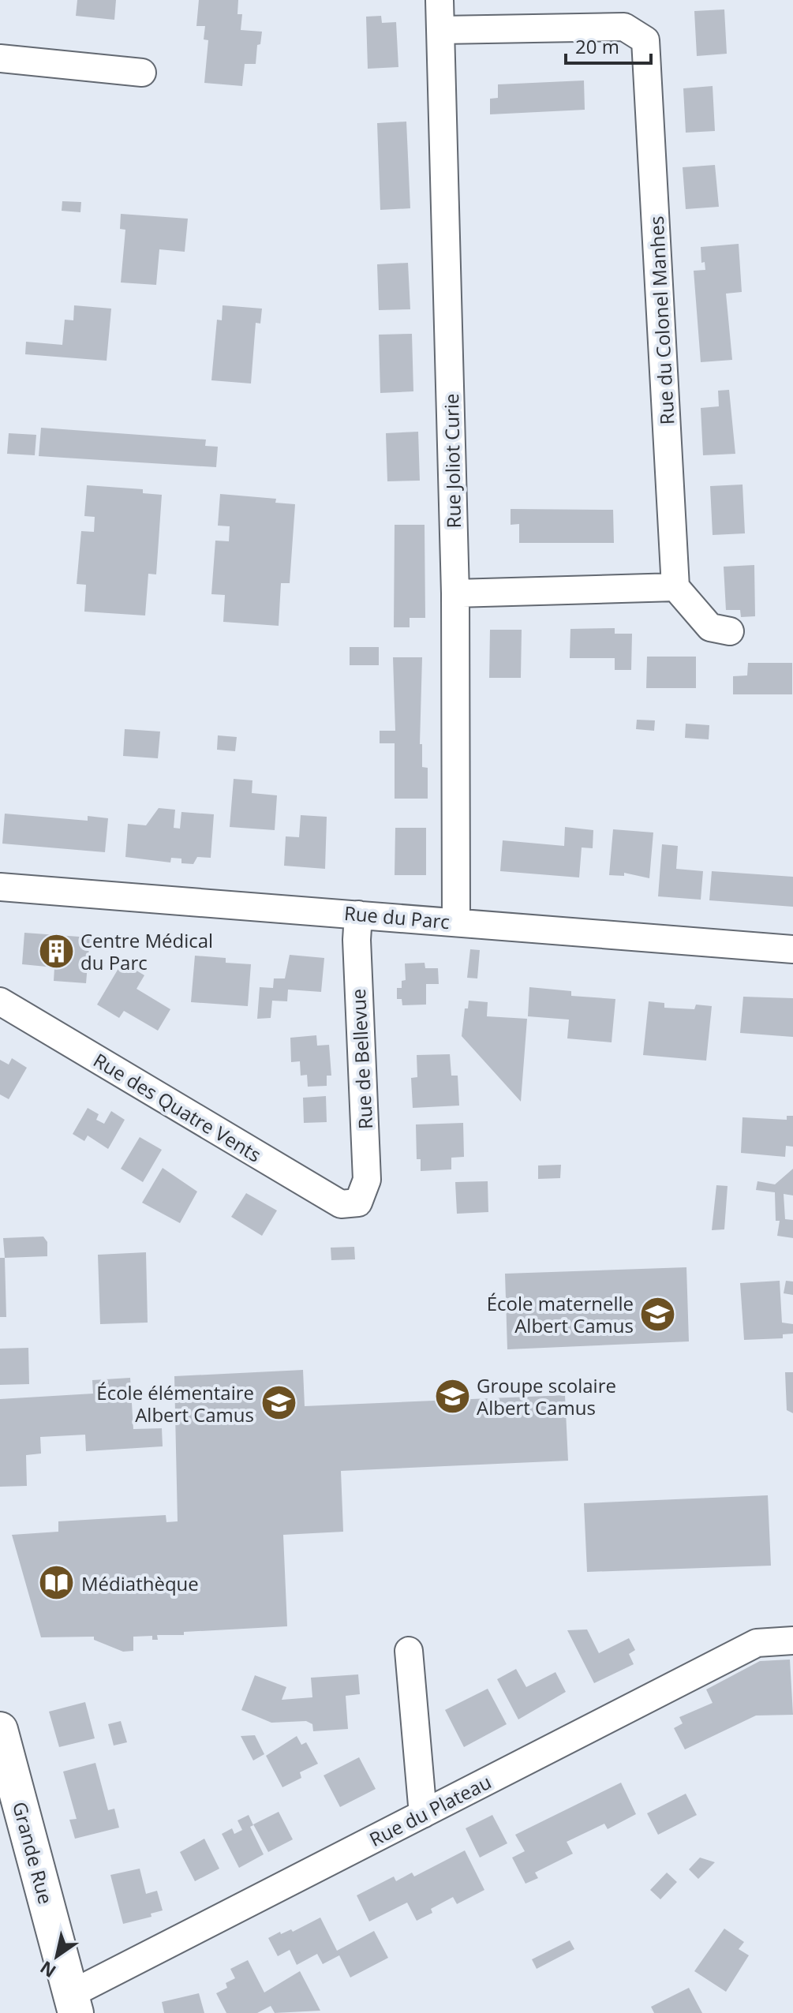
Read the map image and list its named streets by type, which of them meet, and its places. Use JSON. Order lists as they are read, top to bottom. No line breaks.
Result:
{"streets":{"main road":["Grande Rue"],"street":["Rue du Colonel Manhes","Rue Joliot Curie","Rue du Parc","Rue de Bellevue","Rue des Quatre Vents","Rue du Plateau"]},"crossings":[["Rue du Colonel Manhes","Rue Joliot Curie"],["Rue Joliot Curie","Rue du Parc"],["Rue du Parc","Rue de Bellevue"],["Rue de Bellevue","Rue des Quatre Vents"],["Rue du Plateau","Grande Rue"]],"places":{"building":["Centre Médical du Parc"],"school or university":["École maternelle Albert Camus","Groupe scolaire Albert Camus","École élémentaire Albert Camus"],"library":["Médiathèque"]},"scale_bar":"20 m","north":"bottom left"}
